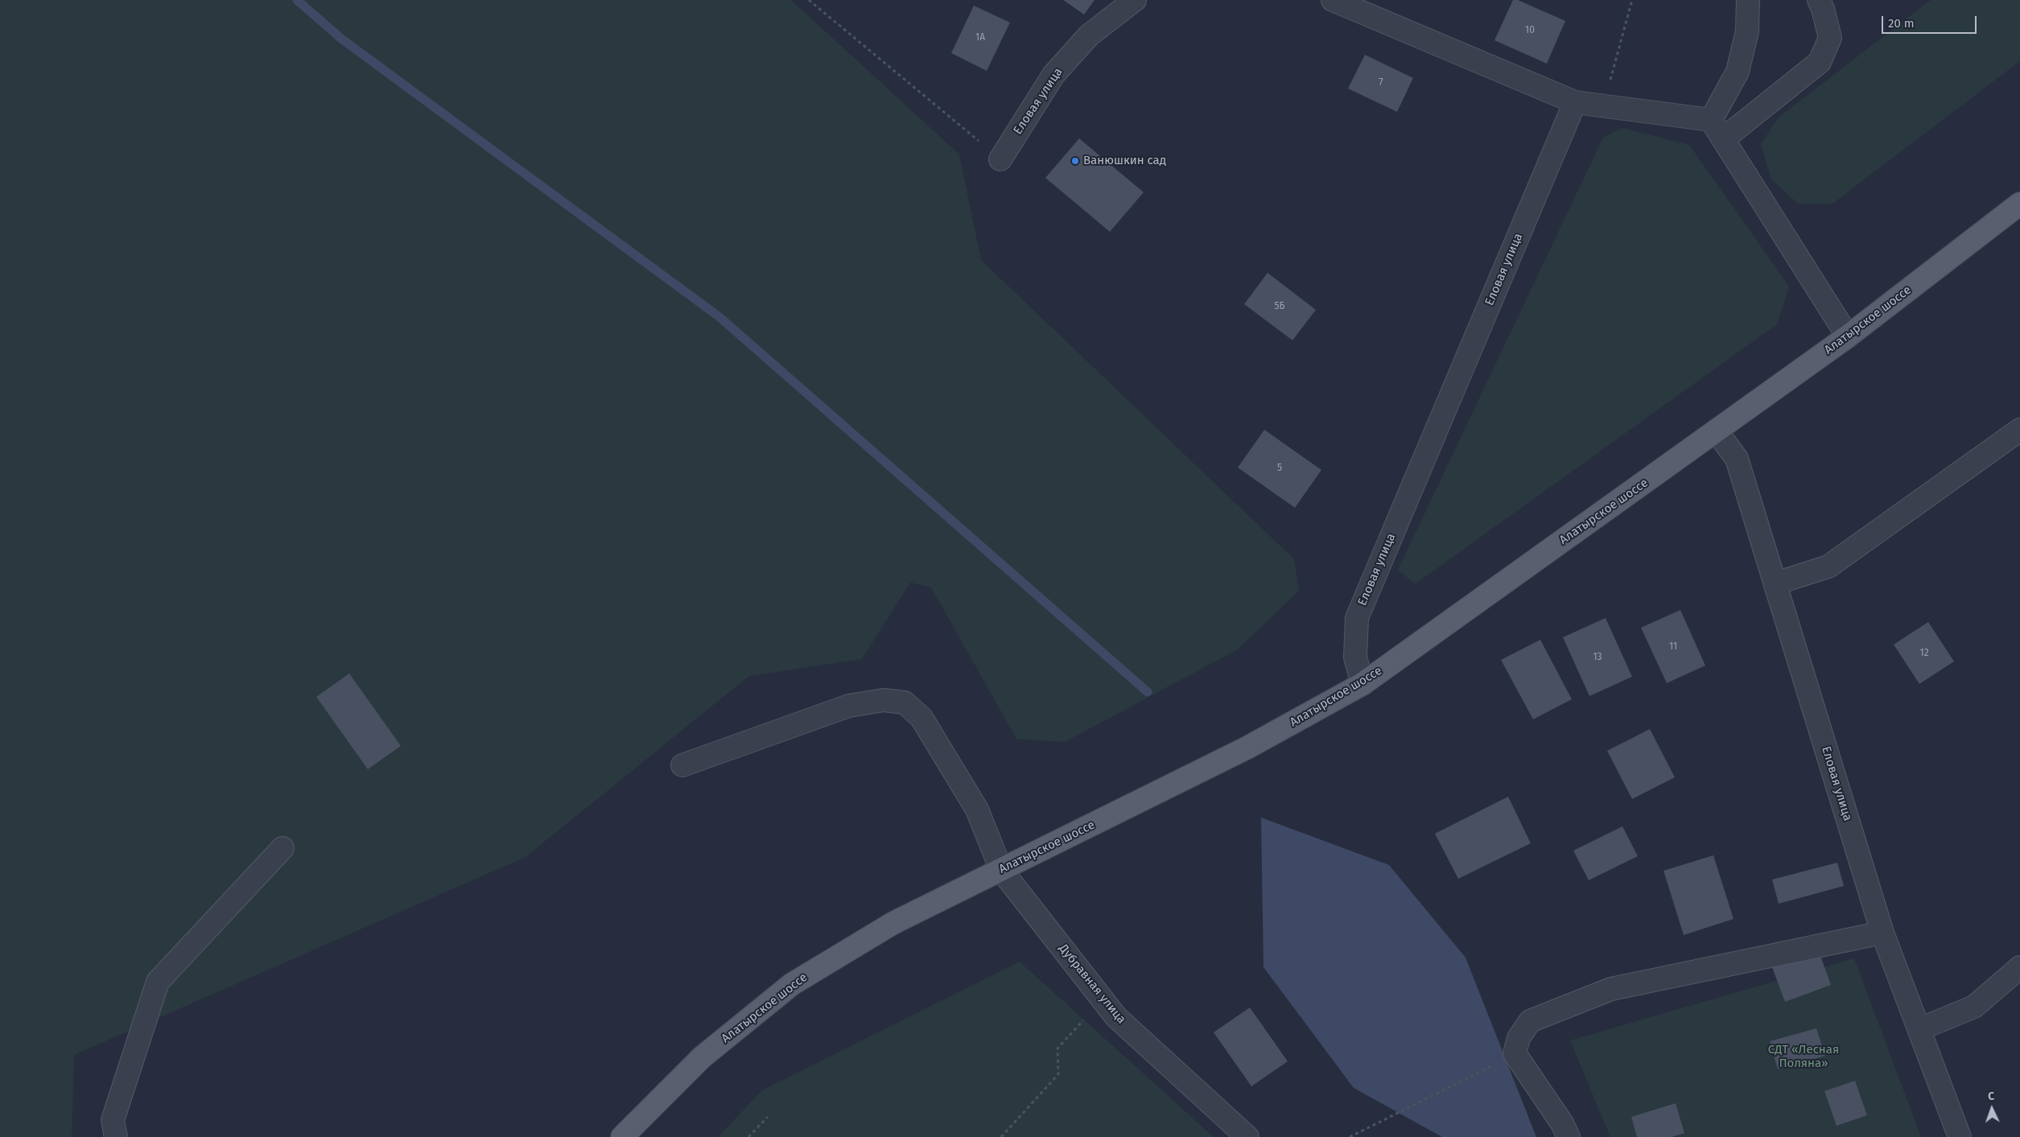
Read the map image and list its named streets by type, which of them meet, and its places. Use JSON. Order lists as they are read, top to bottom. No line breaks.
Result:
{"streets":{"main road":["Алатырское шоссе"],"street":["Еловая улица","Дубравная улица"]},"crossings":[["Еловая улица","Алатырское шоссе"],["Алатырское шоссе","Дубравная улица"]],"parks":["СДТ «Лесная Поляна»"],"places":["Ванюшкин сад"],"house_numbers":["10","1А","7","5Б","5","11","12","13"],"scale_bar":"20 m","north":"top"}
